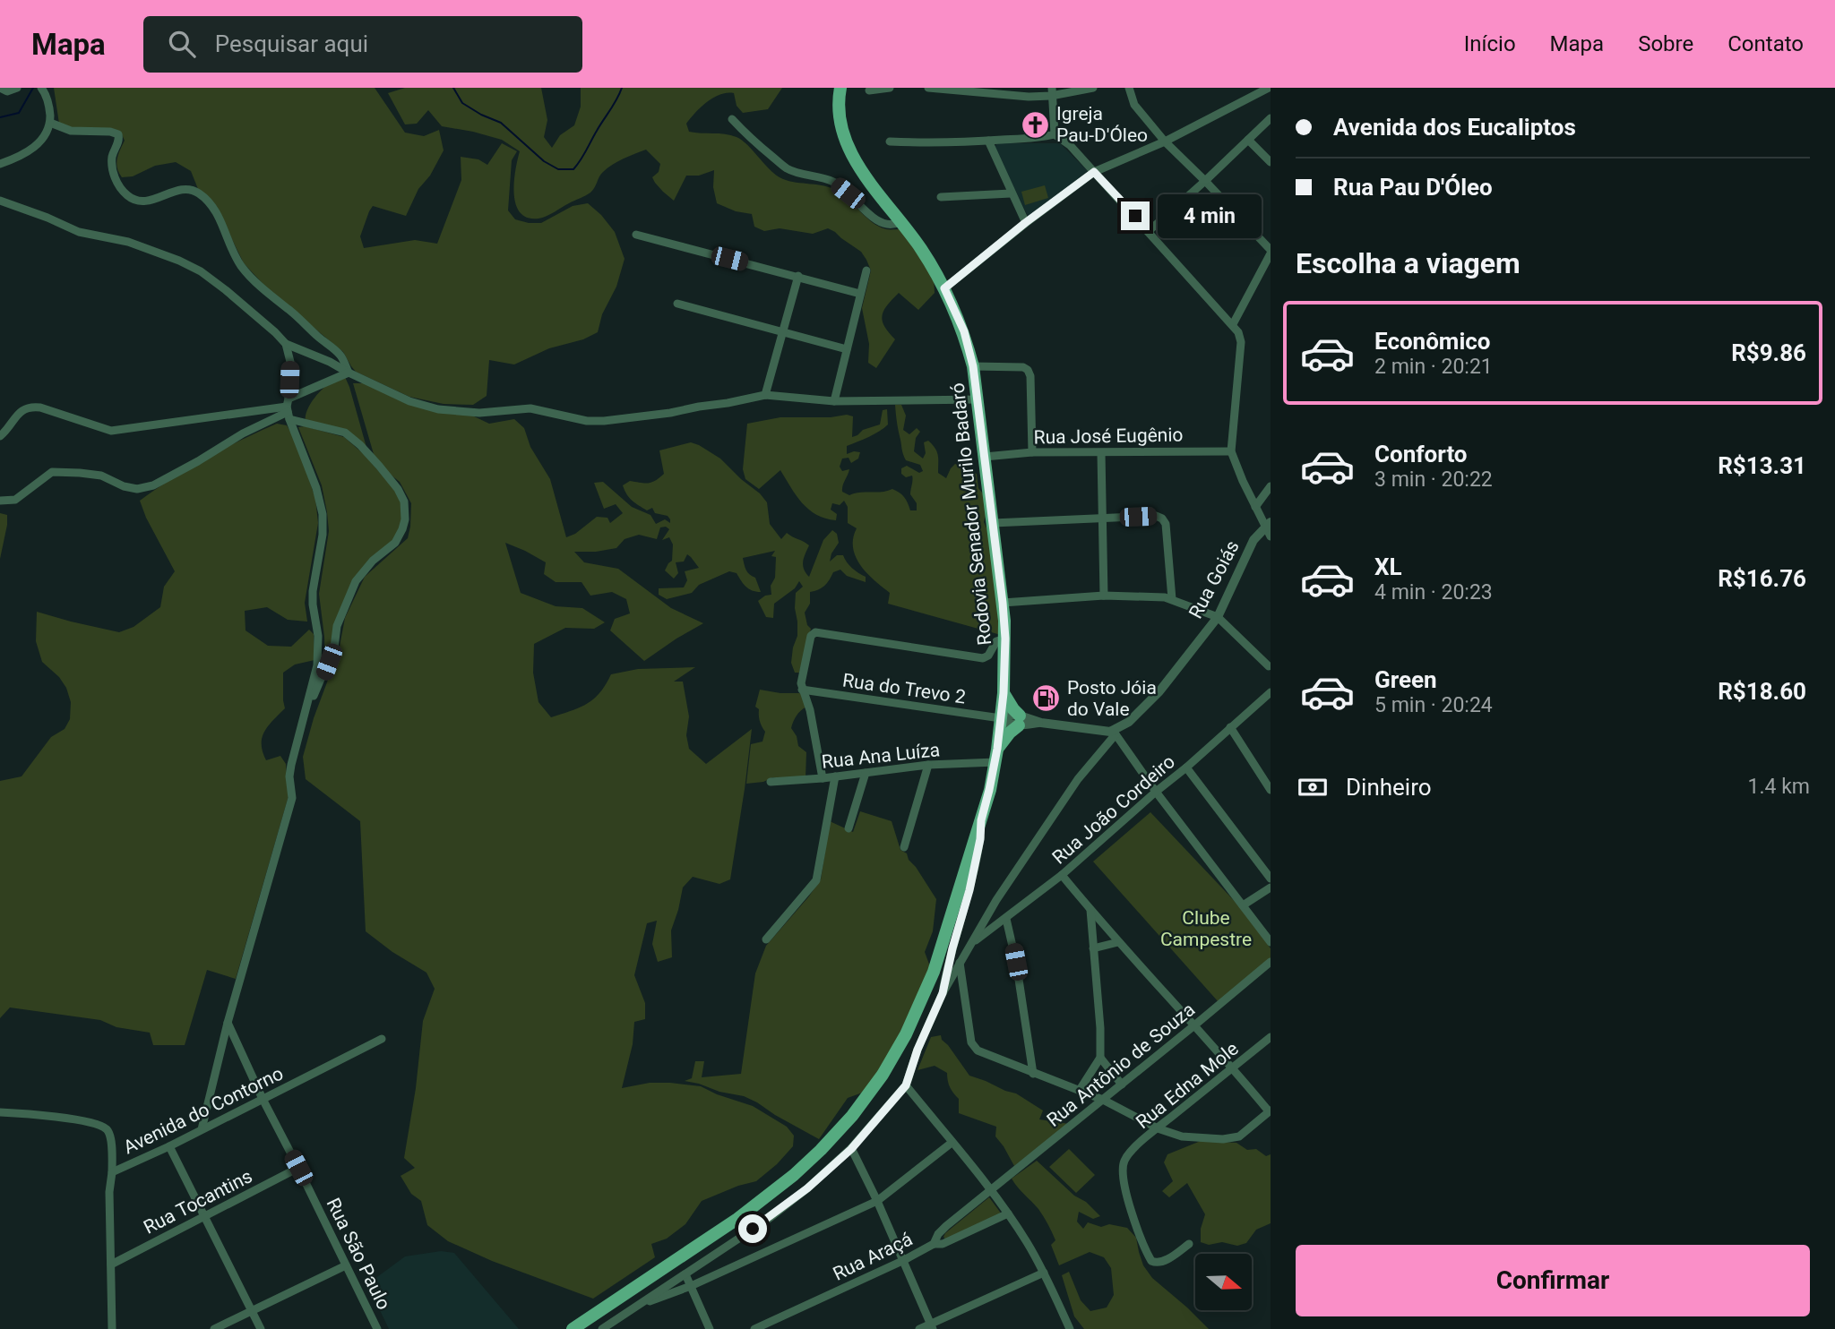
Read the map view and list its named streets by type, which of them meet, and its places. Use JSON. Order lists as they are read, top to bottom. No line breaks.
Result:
{"streets":{"main road":["Rodovia Senador Murilo Badaró"],"street":["Rua José Eugênio","Rua Goiás","Rua do Trevo 2","Rua Ana Luíza","Rua João Cordeiro","Rua Antônio de Souza","Rua Edna Mole","Avenida do Contorno","Rua Tocantins","Rua São Paulo","Rua Araçá"]},"crossings":[["Rua José Eugênio","Rodovia Senador Murilo Badaró"],["Rodovia Senador Murilo Badaró","Rua do Trevo 2"],["Rodovia Senador Murilo Badaró","Rua Ana Luíza"],["Rua Goiás","Rua João Cordeiro"],["Rua Antônio de Souza","Rua Araçá"],["Avenida do Contorno","Rua Tocantins"],["Avenida do Contorno","Rua São Paulo"],["Rua Tocantins","Rua São Paulo"]],"parks":["Clube Campestre"],"places":{"church":["Igreja Pau-D'Óleo"],"fuel station":["Posto Jóia do Vale"]},"north":"right","page":{"header":"Mapa","search":"Pesquisar aqui","nav":["Início","Mapa","Sobre","Contato"],"banner":["Avenida dos Eucaliptos","Rua Pau D'Óleo"],"bubble":"4 min","heading":"Escolha a viagem","list":[{"name":"Econômico","note":"2 min · 20:21","value":"R$9.86"},{"name":"Conforto","note":"3 min · 20:22","value":"R$13.31"},{"name":"XL","note":"4 min · 20:23","value":"R$16.76"},{"name":"Green","note":"5 min · 20:24","value":"R$18.60"}],"pay":["Dinheiro","1.4 km"],"buttons":"Confirmar"}}
